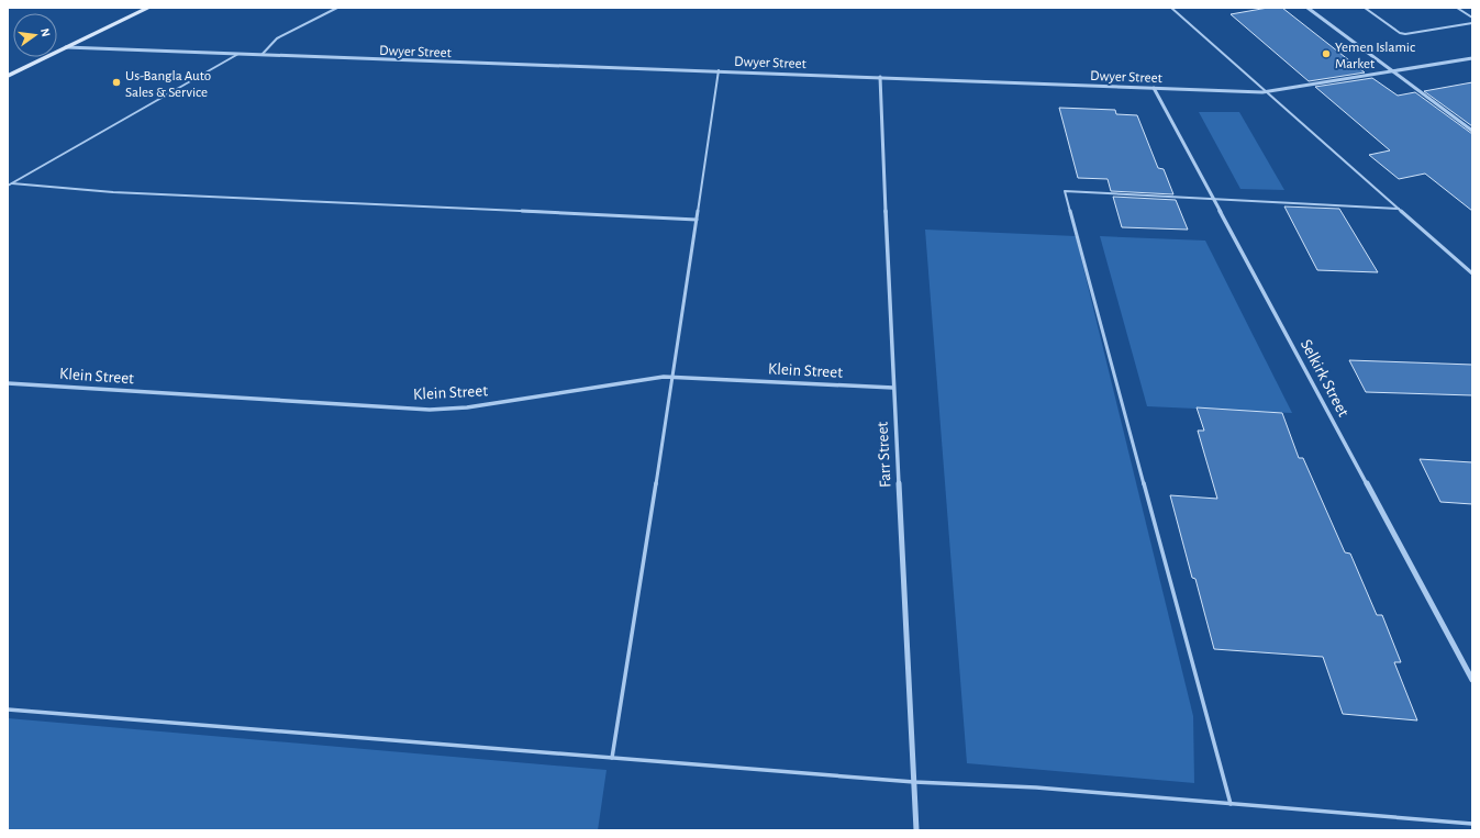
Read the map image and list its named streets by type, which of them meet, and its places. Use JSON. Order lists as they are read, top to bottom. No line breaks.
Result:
{"streets":{"street":["Dwyer Street","Klein Street","Selkirk Street","Farr Street"]},"crossings":[["Dwyer Street","Selkirk Street"],["Dwyer Street","Farr Street"],["Klein Street","Farr Street"]],"places":["Yemen Islamic Market","Us-Bangla Auto Sales & Service"],"north":"right"}
